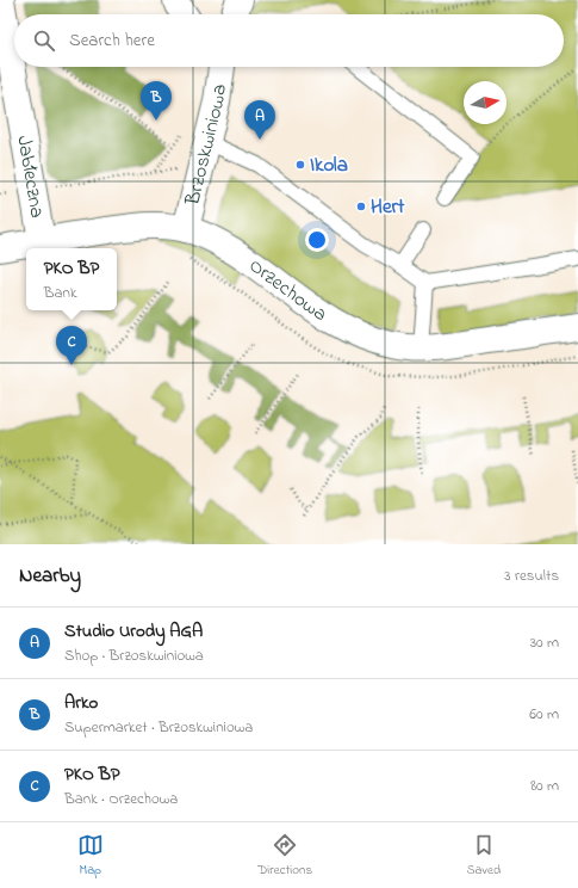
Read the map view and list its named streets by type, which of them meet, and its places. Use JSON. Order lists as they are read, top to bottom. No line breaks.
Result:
{"streets":{"street":["Brzoskwiniowa","Jabłeczna","Orzechowa"]},"crossings":[["Brzoskwiniowa","Orzechowa"],["Jabłeczna","Orzechowa"]],"places":["Ikola","Hert"],"north":"right","page":{"search":"Search here","pins":["B","A","C"],"popup":["PKO BP","Bank"],"heading":["Nearby","3 results"],"list":[{"mark":"A","name":"Studio Urody AGA","note":"Shop · Brzoskwiniowa","value":"30 m"},{"mark":"B","name":"Arko","note":"Supermarket · Brzoskwiniowa","value":"60 m"},{"mark":"C","name":"PKO BP","note":"Bank · Orzechowa","value":"80 m"}],"nav":["Map","Directions","Saved"]}}
